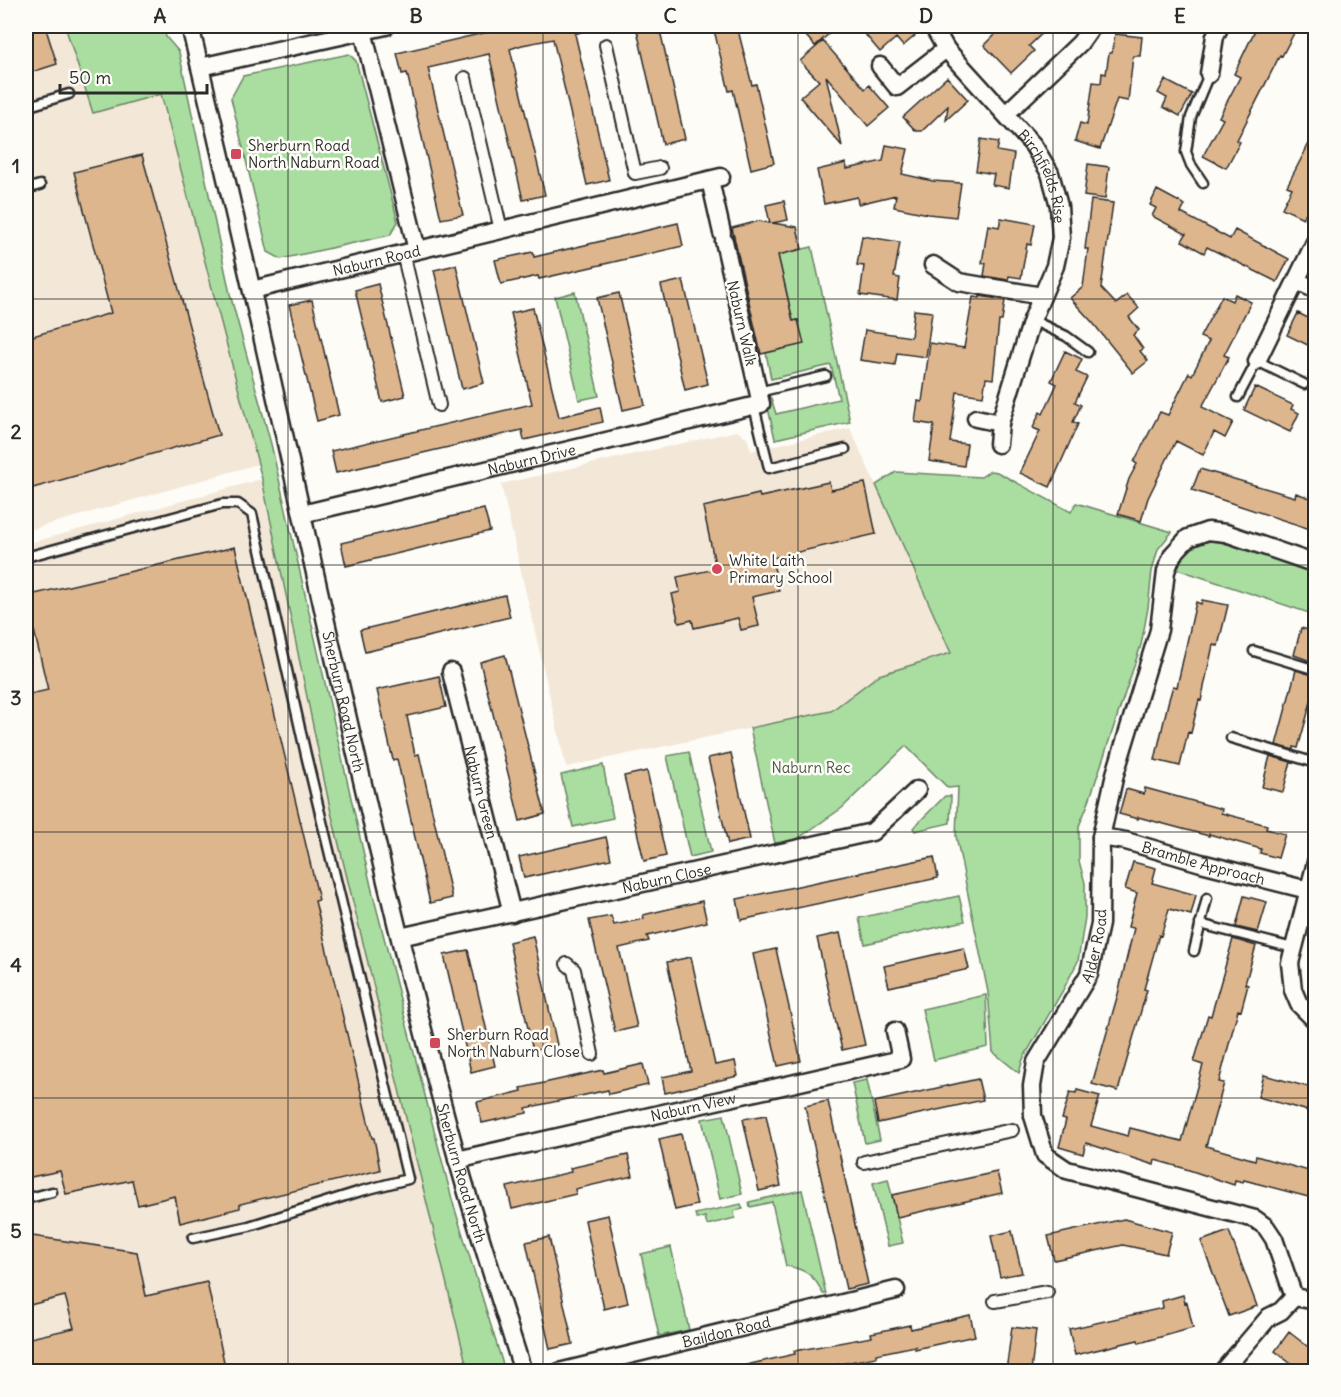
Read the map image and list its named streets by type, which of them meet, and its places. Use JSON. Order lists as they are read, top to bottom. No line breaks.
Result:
{"streets":{"street":["Birchfields Rise","Naburn Road","Naburn Walk","Naburn Drive","Sherburn Road North","Naburn Green","Bramble Approach","Naburn Close","Alder Road","Naburn View","Baildon Road"]},"crossings":[["Naburn Road","Naburn Walk"],["Naburn Road","Sherburn Road North"],["Naburn Walk","Naburn Drive"],["Naburn Drive","Sherburn Road North"],["Sherburn Road North","Naburn Close"],["Sherburn Road North","Naburn View"],["Naburn Green","Naburn Close"],["Bramble Approach","Alder Road"]],"parks":["Naburn Rec"],"places":{"transit":["Sherburn Road North Naburn Road","Sherburn Road North Naburn Close"],"other":["White Laith Primary School"]},"scale_bar":"50 m","grid":{"columns":["A","B","C","D","E"],"rows":["1","2","3","4","5"]}}
